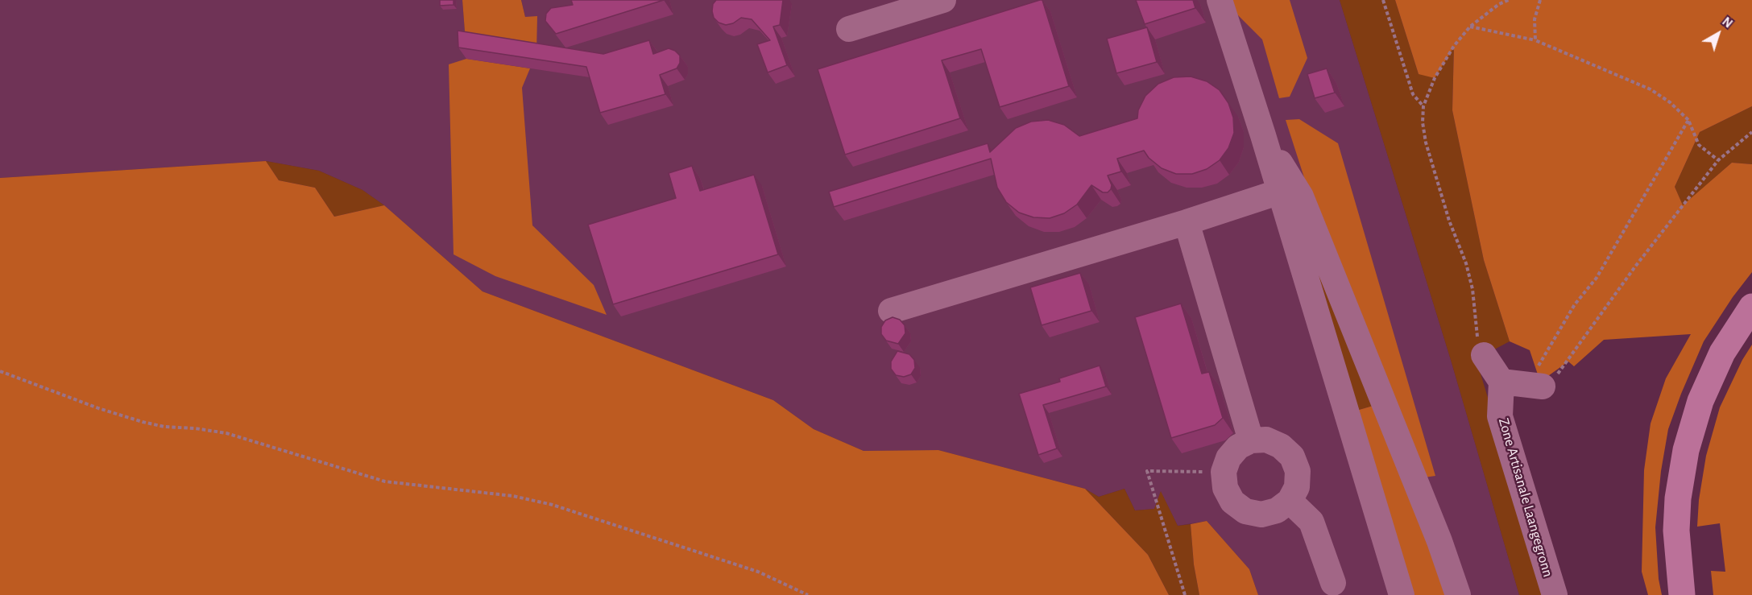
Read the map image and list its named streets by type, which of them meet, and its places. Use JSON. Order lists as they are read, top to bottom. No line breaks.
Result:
{"streets":{"lane":["Zone Artisanale Laangegronn"]},"north":"top right"}
